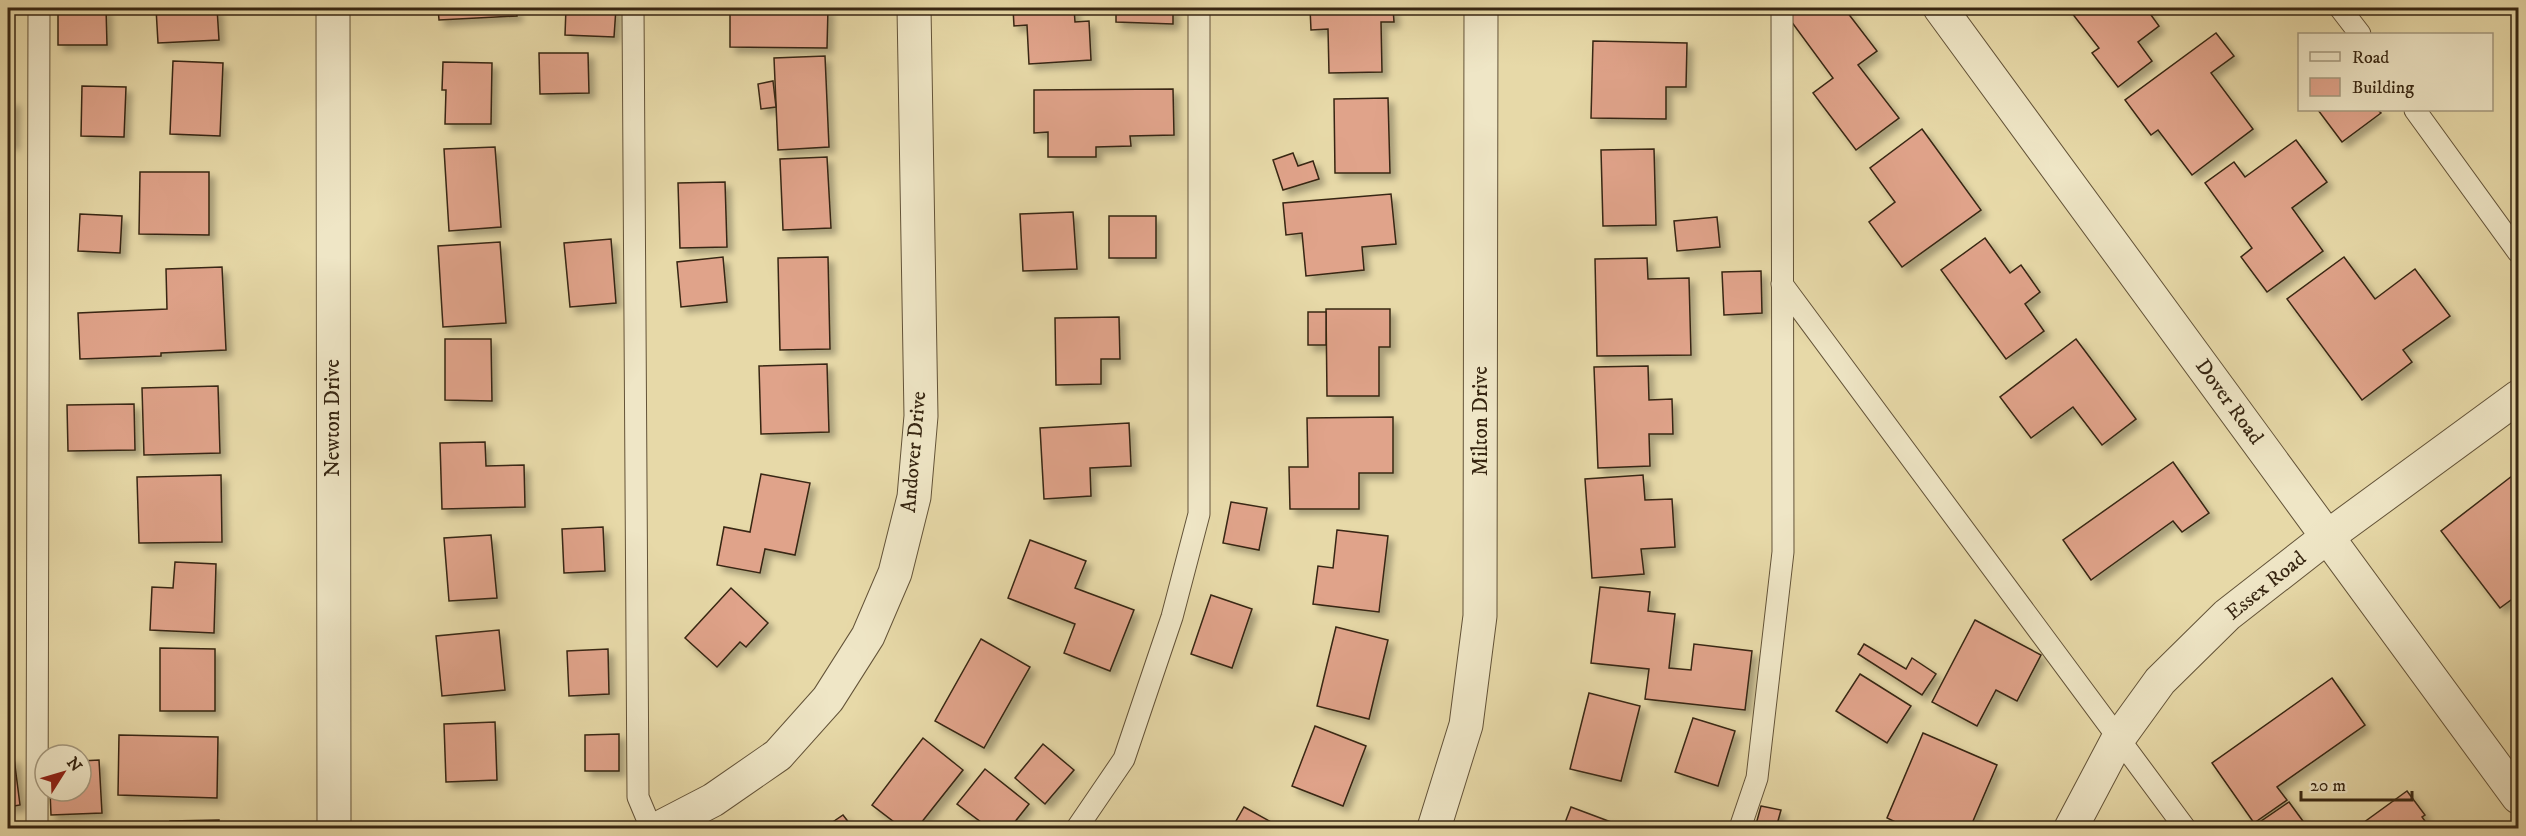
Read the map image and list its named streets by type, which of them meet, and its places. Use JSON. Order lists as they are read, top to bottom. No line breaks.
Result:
{"streets":{"street":["Dover Road","Newton Drive","Milton Drive","Andover Drive","Essex Road"]},"crossings":[["Dover Road","Essex Road"]],"legend":["Road","Building"],"scale_bar":"20 m","north":"top right"}
